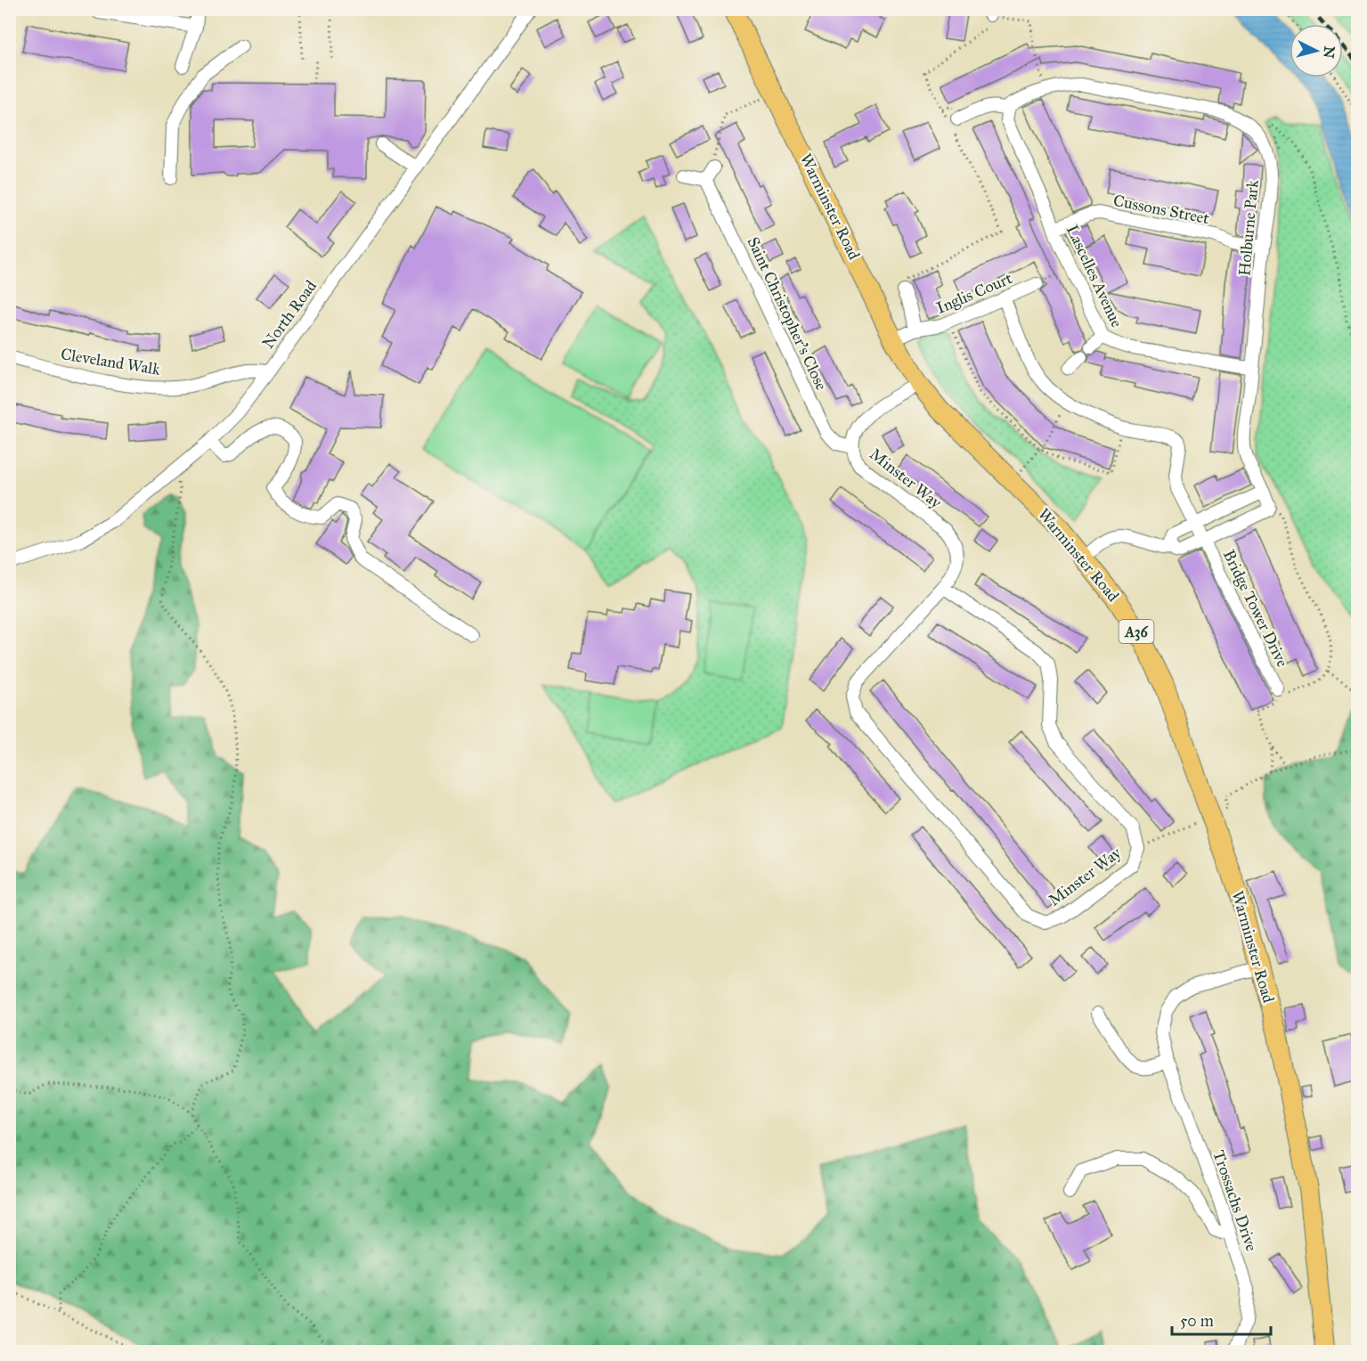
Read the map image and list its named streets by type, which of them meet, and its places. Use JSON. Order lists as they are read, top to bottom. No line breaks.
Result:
{"streets":{"highway":["Warminster Road","A36"],"street":["Cussons Street","Holburne Park","Lascelles Avenue","Inglis Court","Saint Christopher's Close","North Road","Cleveland Walk","Minster Way","Bridge Tower Drive","Trossachs Drive"]},"crossings":[["Warminster Road","Inglis Court"],["Warminster Road","Minster Way"],["Warminster Road","Trossachs Drive"],["Cussons Street","Holburne Park"],["Cussons Street","Lascelles Avenue"],["Holburne Park","Lascelles Avenue"],["Saint Christopher's Close","Minster Way"],["North Road","Cleveland Walk"]],"scale_bar":"50 m","north":"right"}
